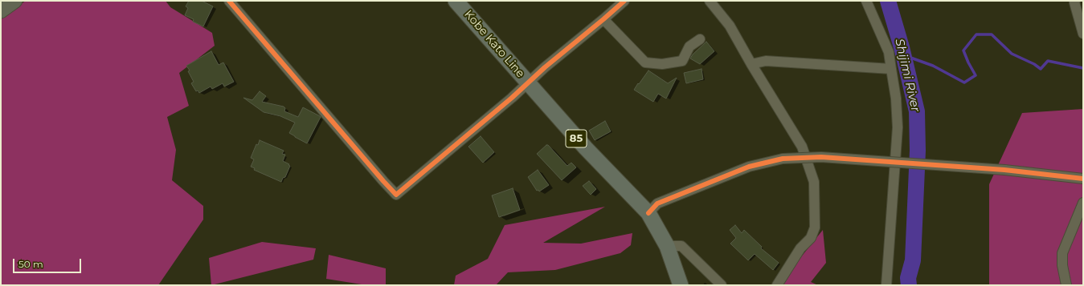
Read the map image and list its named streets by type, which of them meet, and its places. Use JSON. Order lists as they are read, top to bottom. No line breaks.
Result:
{"streets":{"main road":["Kobe Kato Line","85"]},"water":["Shijimi River"],"scale_bar":"50 m"}
